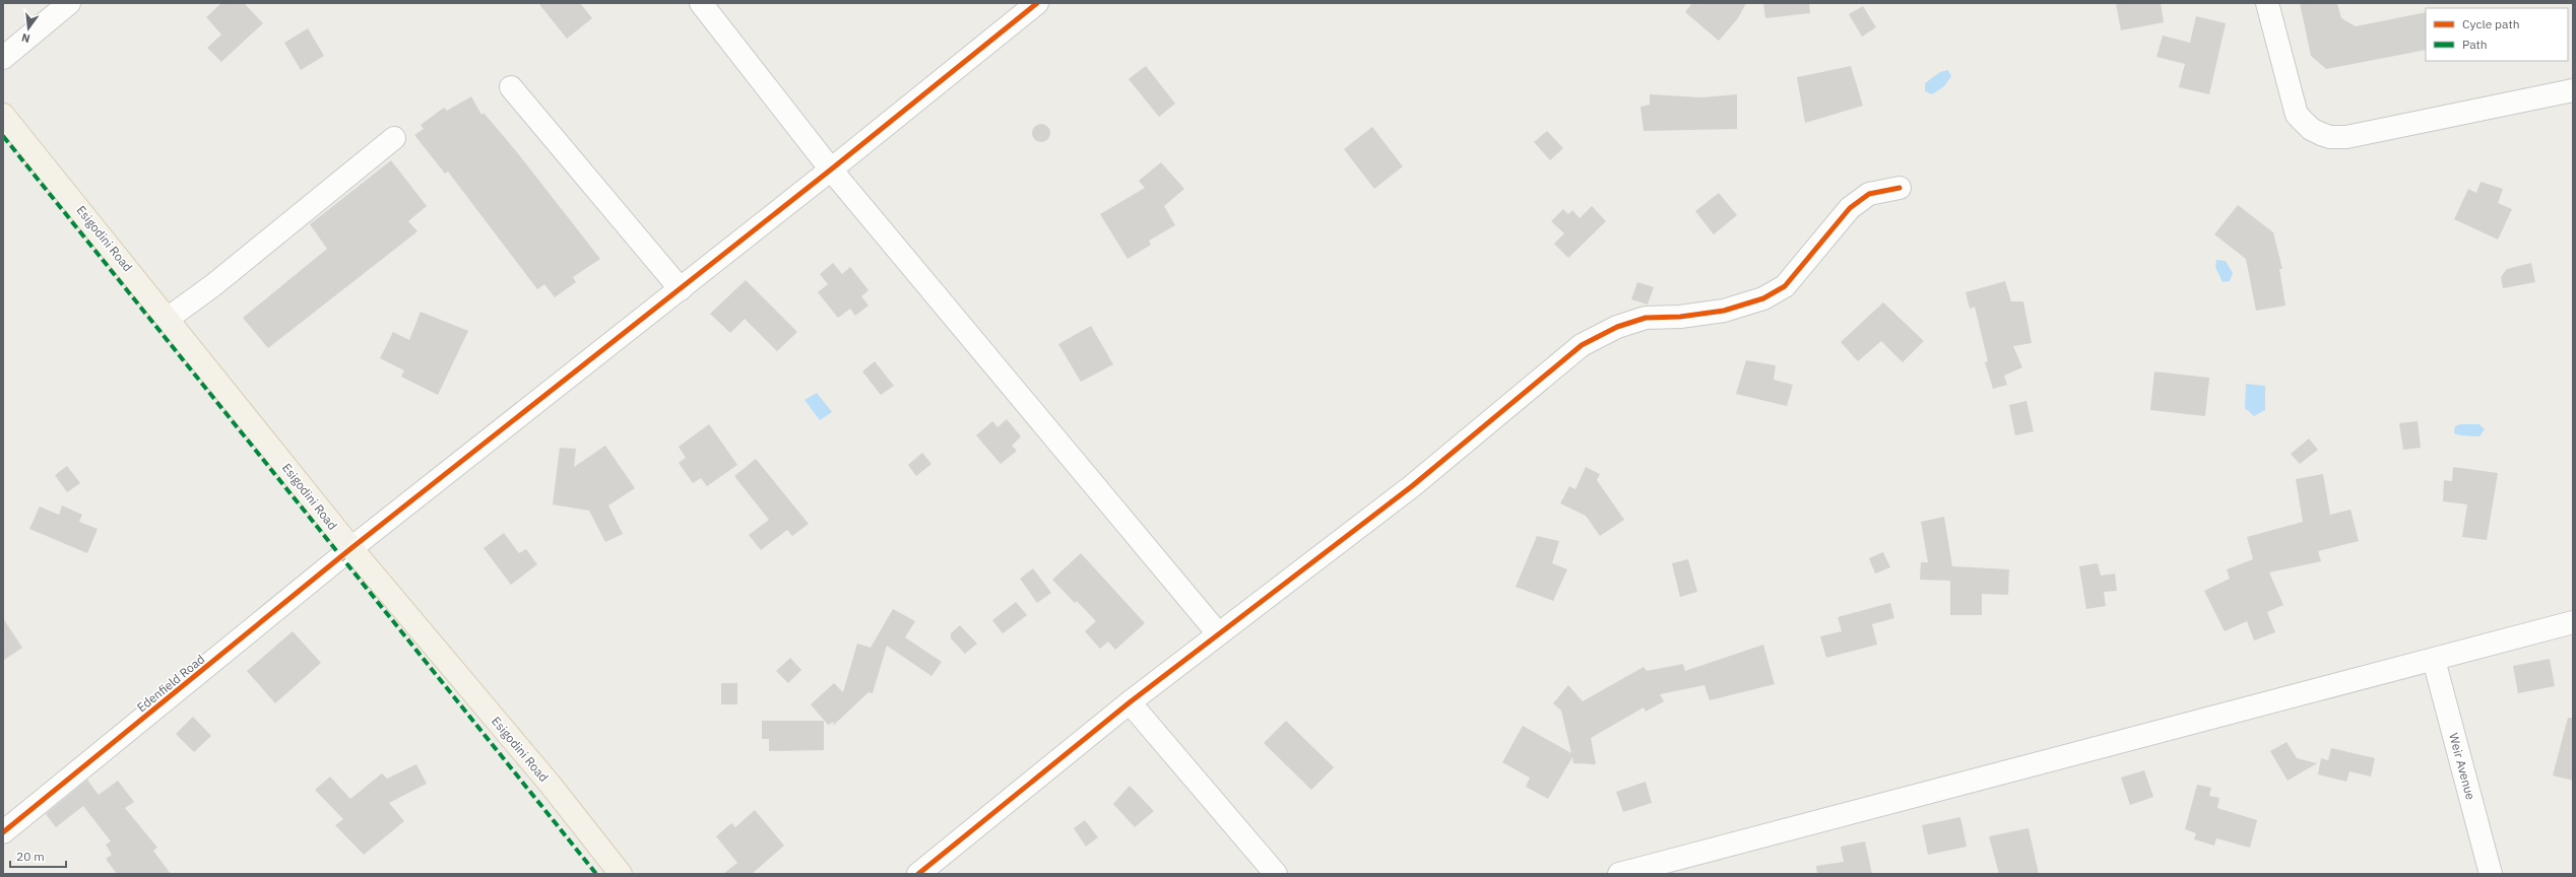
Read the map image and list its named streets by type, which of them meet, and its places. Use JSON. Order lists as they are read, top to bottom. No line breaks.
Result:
{"streets":{"main road":["Esigodini Road"],"street":["Edenfield Road","Weir Avenue"]},"crossings":[["Esigodini Road","Edenfield Road"]],"legend":["Cycle path","Path"],"scale_bar":"20 m","north":"bottom"}
